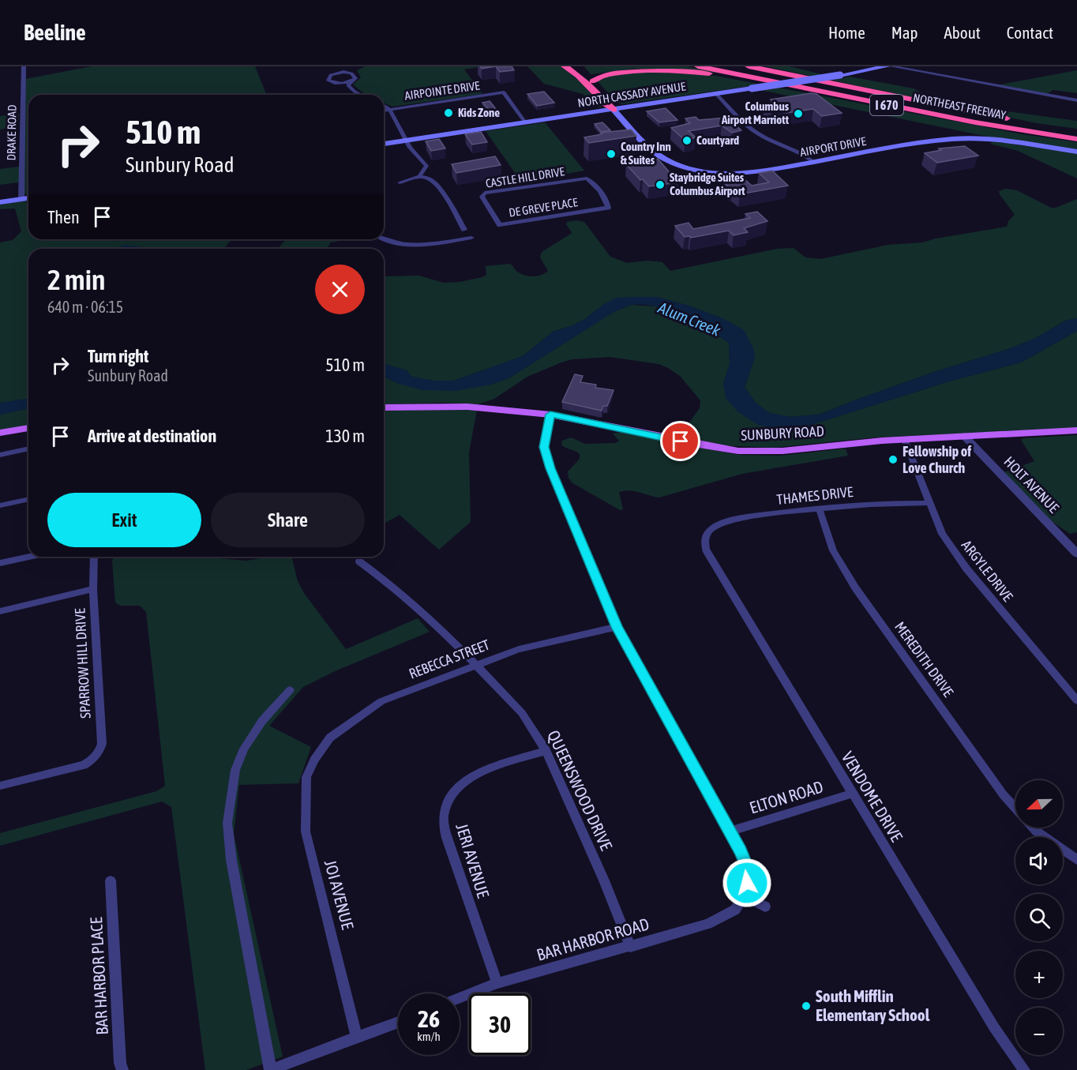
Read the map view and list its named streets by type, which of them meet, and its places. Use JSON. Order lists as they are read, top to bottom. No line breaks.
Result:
{"streets":{"highway":["I 670","NORTHEAST FREEWAY"],"main road":["NORTH CASSADY AVENUE","AIRPORT DRIVE","SUNBURY ROAD"],"street":["AIRPOINTE DRIVE","DRAKE ROAD","CASTLE HILL DRIVE","DE GREVE PLACE","HOLT AVENUE","THAMES DRIVE","ARGYLE DRIVE","REBECCA STREET","MEREDITH DRIVE","SPARROW HILL DRIVE","QUEENSWOOD DRIVE","VENDOME DRIVE","ELTON ROAD","JERI AVENUE","JOI AVENUE","BAR HARBOR ROAD","BAR HARBOR PLACE"]},"crossings":[["AIRPOINTE DRIVE","NORTH CASSADY AVENUE"],["NORTH CASSADY AVENUE","AIRPORT DRIVE"],["CASTLE HILL DRIVE","DE GREVE PLACE"],["SUNBURY ROAD","HOLT AVENUE"],["SUNBURY ROAD","ARGYLE DRIVE"],["THAMES DRIVE","ARGYLE DRIVE"],["THAMES DRIVE","MEREDITH DRIVE"],["THAMES DRIVE","VENDOME DRIVE"],["REBECCA STREET","QUEENSWOOD DRIVE"],["REBECCA STREET","JOI AVENUE"],["QUEENSWOOD DRIVE","JERI AVENUE"],["QUEENSWOOD DRIVE","BAR HARBOR ROAD"],["VENDOME DRIVE","ELTON ROAD"],["JERI AVENUE","BAR HARBOR ROAD"]],"water":["Alum Creek"],"places":["Kids Zone","Columbus Airport Marriott","Courtyard","Country Inn & Suites","Staybridge Suites Columbus Airport","Fellowship of Love Church","South Mifflin Elementary School"],"north":"left","page":{"header":"Beeline","nav":["Home","Map","About","Contact"],"turn":["510 m","Sunbury Road"],"then":"Then","heading":["2 min","640 m · 06:15"],"list":[{"name":"Turn right","note":"Sunbury Road","value":"510 m"},{"name":"Arrive at destination","value":"130 m"}],"buttons":["Exit","Share"],"map_buttons":["+","−"],"speed":"26 km/h","limit":"30"}}
